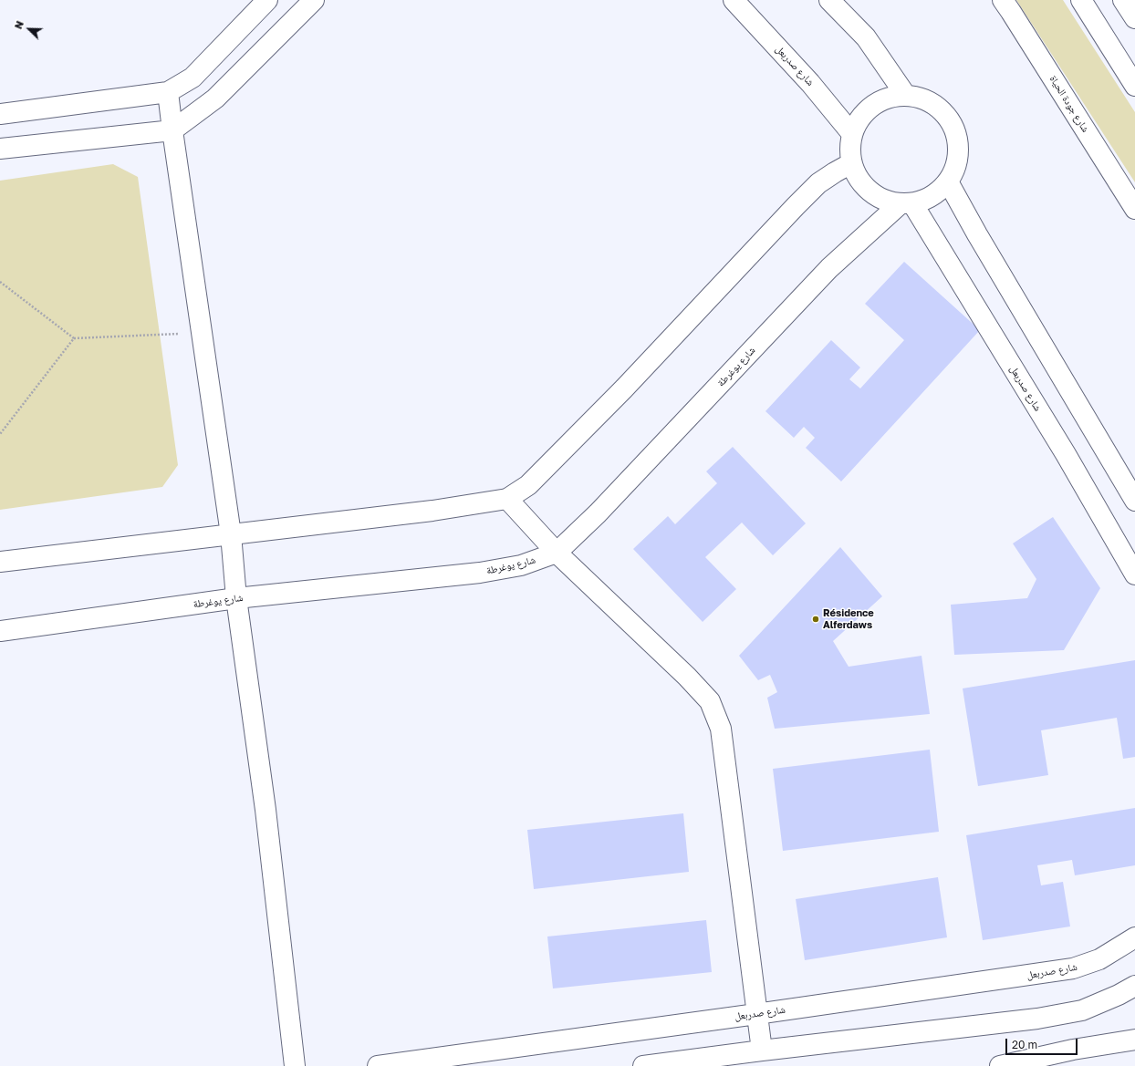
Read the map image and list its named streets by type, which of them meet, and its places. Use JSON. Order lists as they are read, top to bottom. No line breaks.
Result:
{"streets":{"main road":["شارع صدربعل","شارع جودة الحياة","شارع يوغرطة"]},"crossings":[["شارع صدربعل","شارع يوغرطة"]],"places":["Résidence Alferdaws"],"scale_bar":"20 m","north":"top left"}
